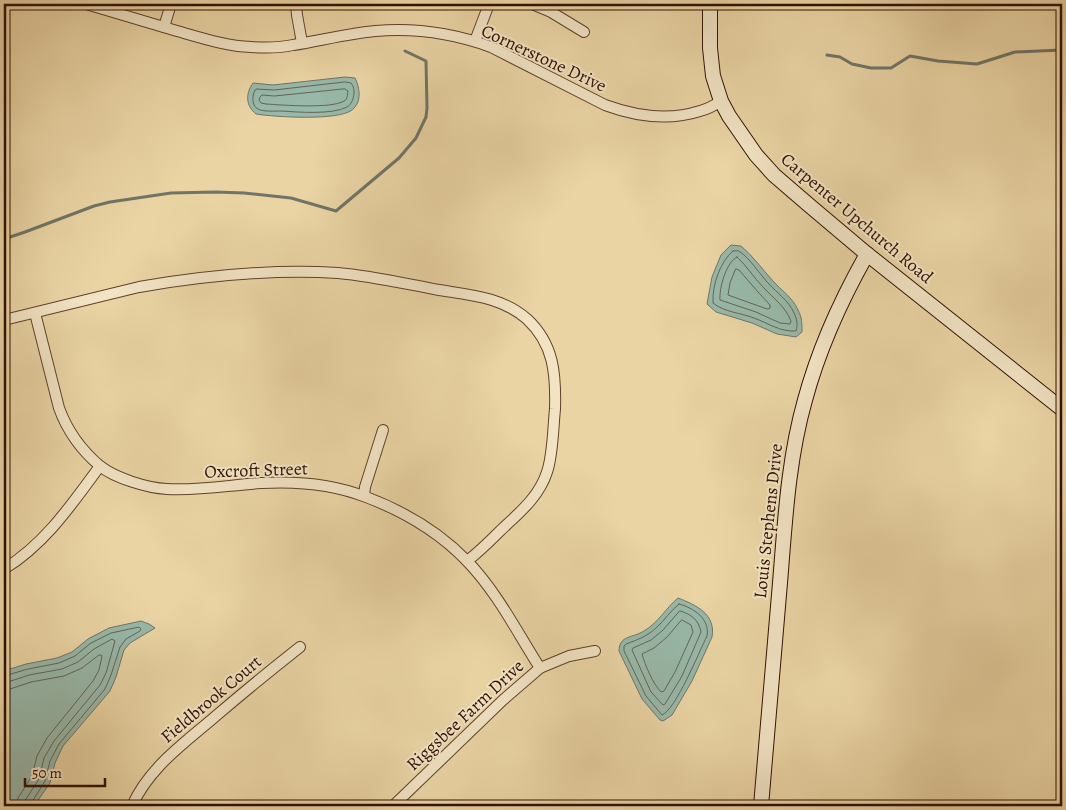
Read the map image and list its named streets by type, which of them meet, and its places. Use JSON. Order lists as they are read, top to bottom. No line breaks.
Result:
{"streets":{"street":["Cornerstone Drive","Carpenter Upchurch Road","Oxcroft Street","Louis Stephens Drive","Fieldbrook Court","Riggsbee Farm Drive"]},"crossings":[["Cornerstone Drive","Carpenter Upchurch Road"],["Carpenter Upchurch Road","Louis Stephens Drive"],["Oxcroft Street","Riggsbee Farm Drive"]],"scale_bar":"50 m"}
